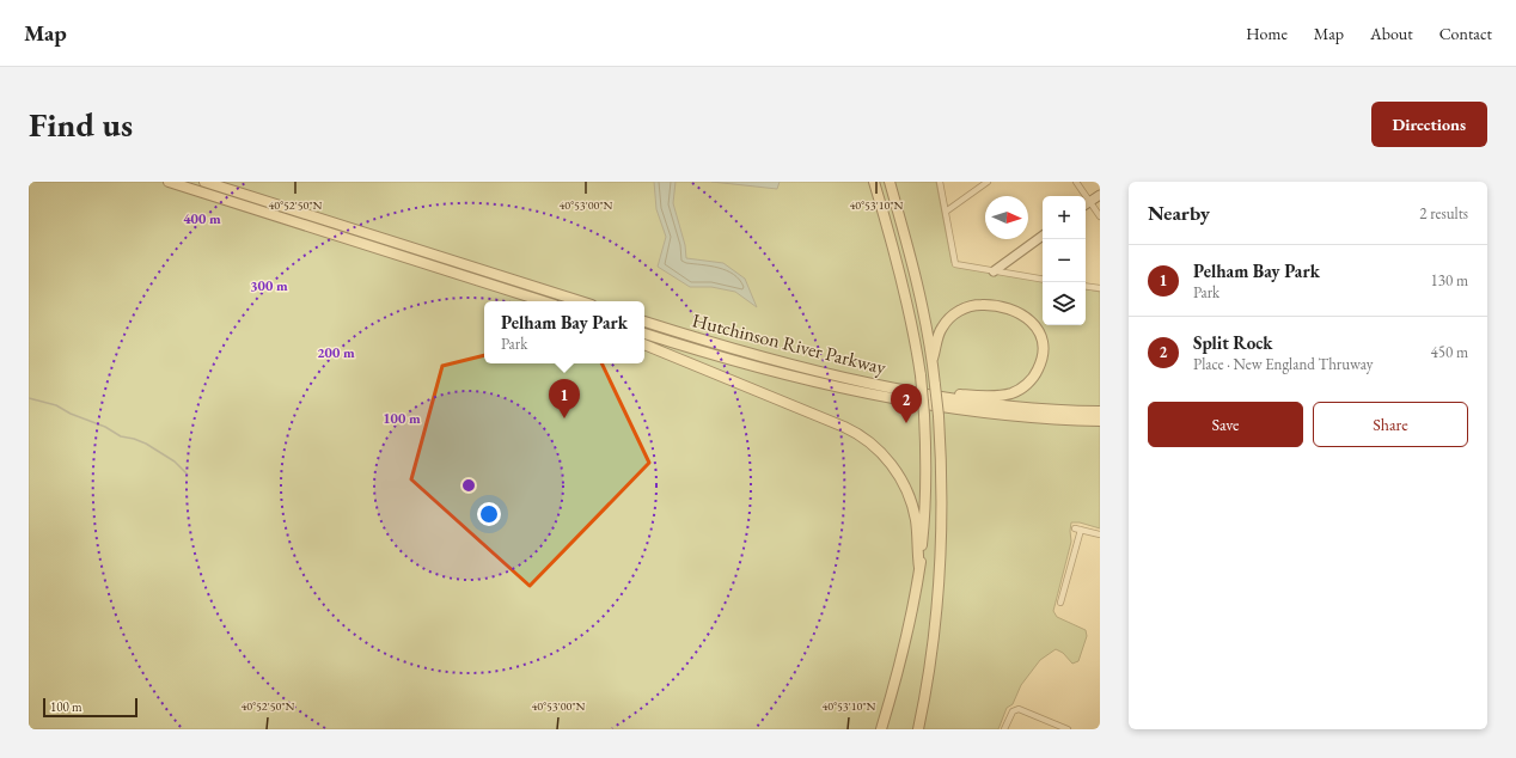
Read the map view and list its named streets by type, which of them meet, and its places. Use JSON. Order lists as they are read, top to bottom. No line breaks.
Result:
{"streets":{"highway":["Hutchinson River Parkway"]},"scale_bar":"100 m","north":"right","page":{"header":"Map","nav":["Home","Map","About","Contact"],"buttons":["Directions",["Save","Share"]],"title":"Find us","heading":["Nearby","2 results"],"map_buttons":["+","−"],"list":[{"mark":"1","name":"Pelham Bay Park","note":"Park","value":"130 m"},{"mark":"2","name":"Split Rock","note":"Place · New England Thruway","value":"450 m"}],"popup":["Pelham Bay Park","Park"],"pins":["1","2"],"scale":"100 m"},"coordinates":["40°52'50\"N","40°53'00\"N","40°53'10\"N"],"rings":["400 m","300 m","200 m","100 m"]}
